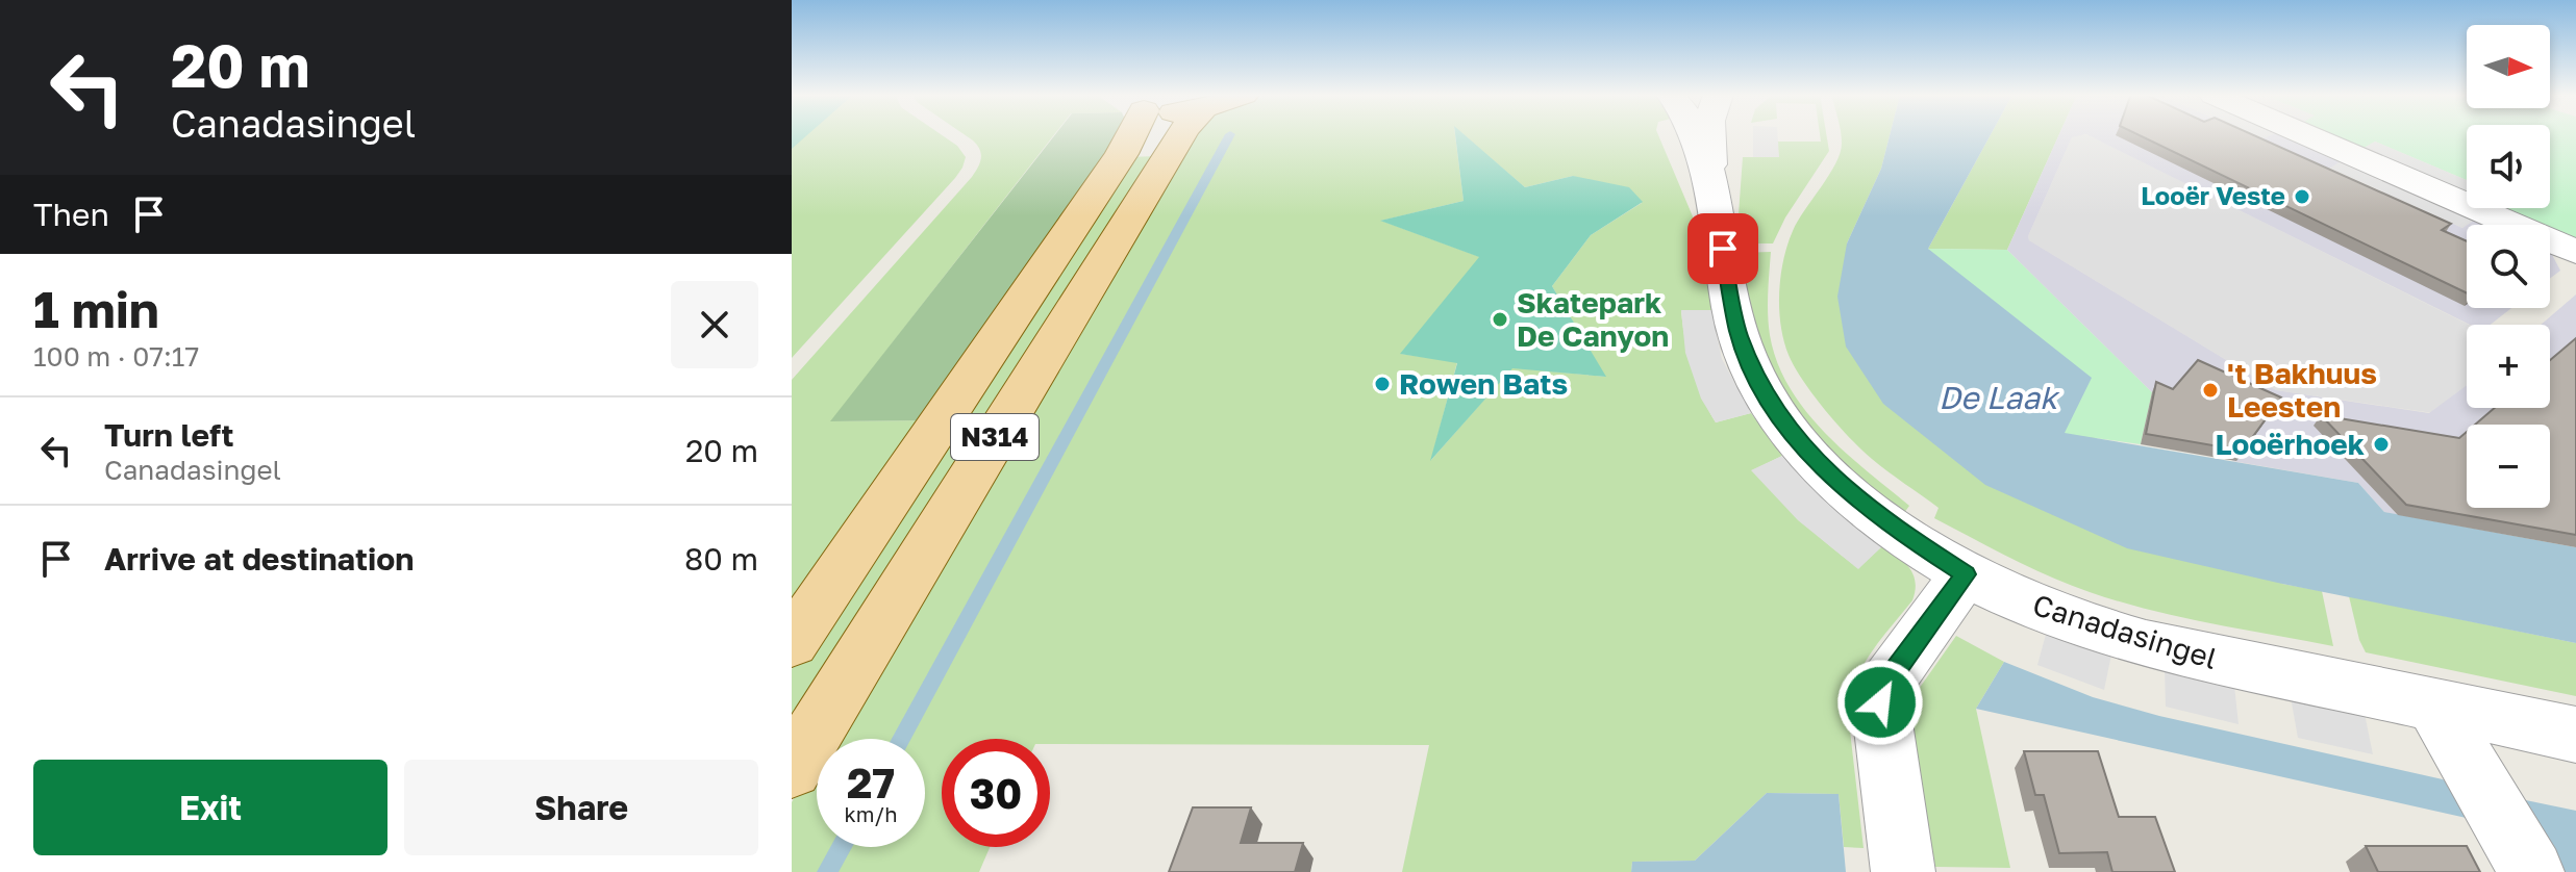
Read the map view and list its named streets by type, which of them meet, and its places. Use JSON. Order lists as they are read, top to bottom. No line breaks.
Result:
{"streets":{"main road":["N314"],"street":["Canadasingel"]},"water":["De Laak"],"places":["Looër Veste","Skatepark De Canyon","Rowen Bats","'t Bakhuus Leesten","Looërhoek"],"north":"right","page":{"turn":["20 m","Canadasingel"],"map_buttons":["+","−"],"then":"Then","heading":["1 min","100 m · 07:17"],"list":[{"name":"Turn left","note":"Canadasingel","value":"20 m"},{"name":"Arrive at destination","value":"80 m"}],"speed":"27 km/h","limit":"30","buttons":["Exit","Share"]}}
